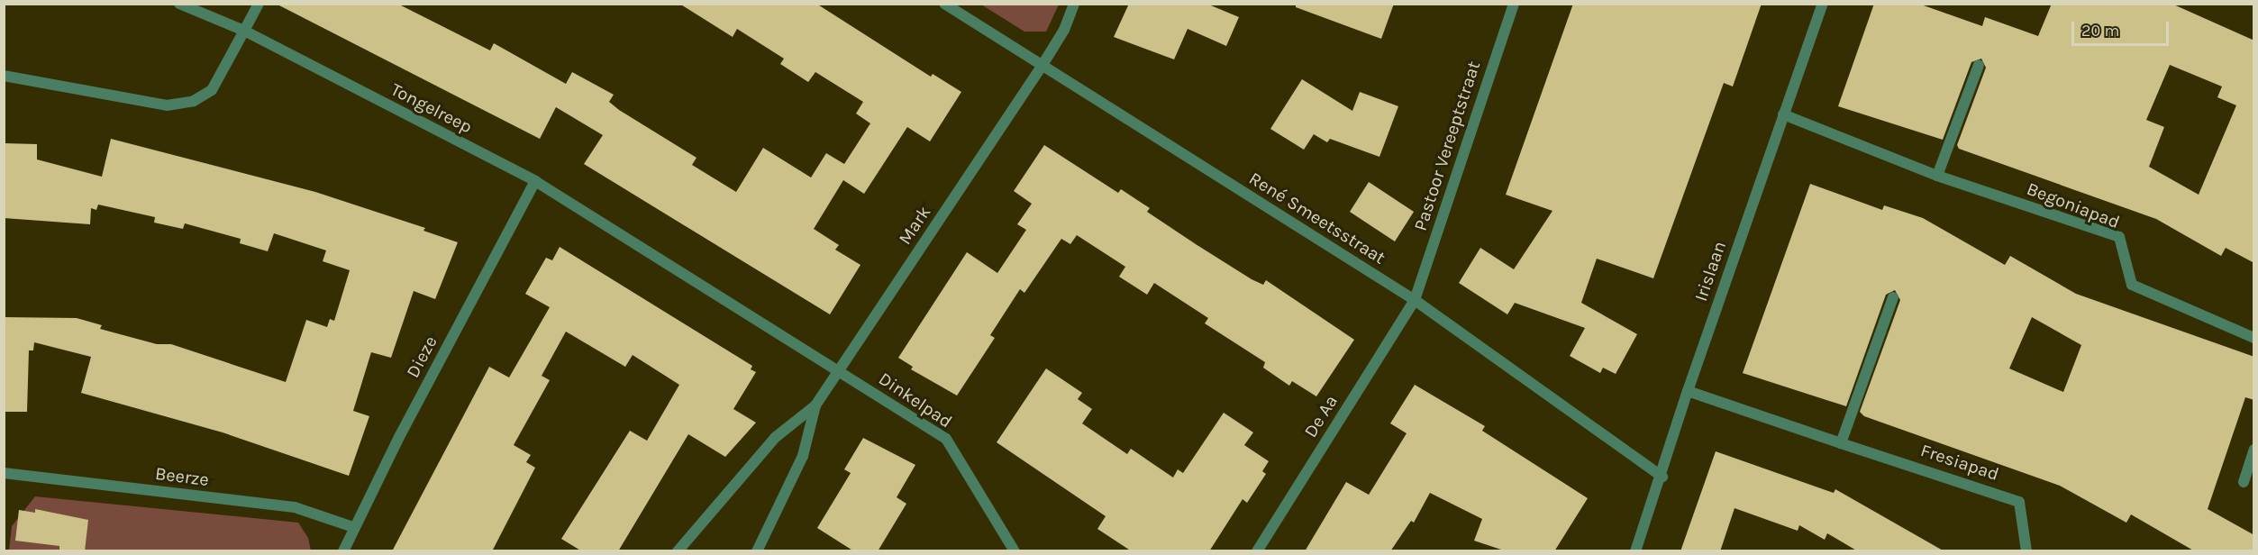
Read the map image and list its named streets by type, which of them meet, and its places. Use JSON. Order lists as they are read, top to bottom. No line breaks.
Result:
{"streets":{"street":["Tongelreep","Pastoor Vereeptstraat","Begoniapad","René Smeetsstraat","Mark","Irislaan","Dieze","Dinkelpad","De Aa","Fresiapad","Beerze"]},"crossings":[["Tongelreep","Mark"],["Tongelreep","Dieze"],["Tongelreep","Dinkelpad"],["Pastoor Vereeptstraat","René Smeetsstraat"],["Pastoor Vereeptstraat","De Aa"],["Begoniapad","Irislaan"],["René Smeetsstraat","Mark"],["René Smeetsstraat","Irislaan"],["René Smeetsstraat","De Aa"],["Mark","Dinkelpad"],["Irislaan","Fresiapad"],["Dieze","Beerze"]],"scale_bar":"20 m"}
